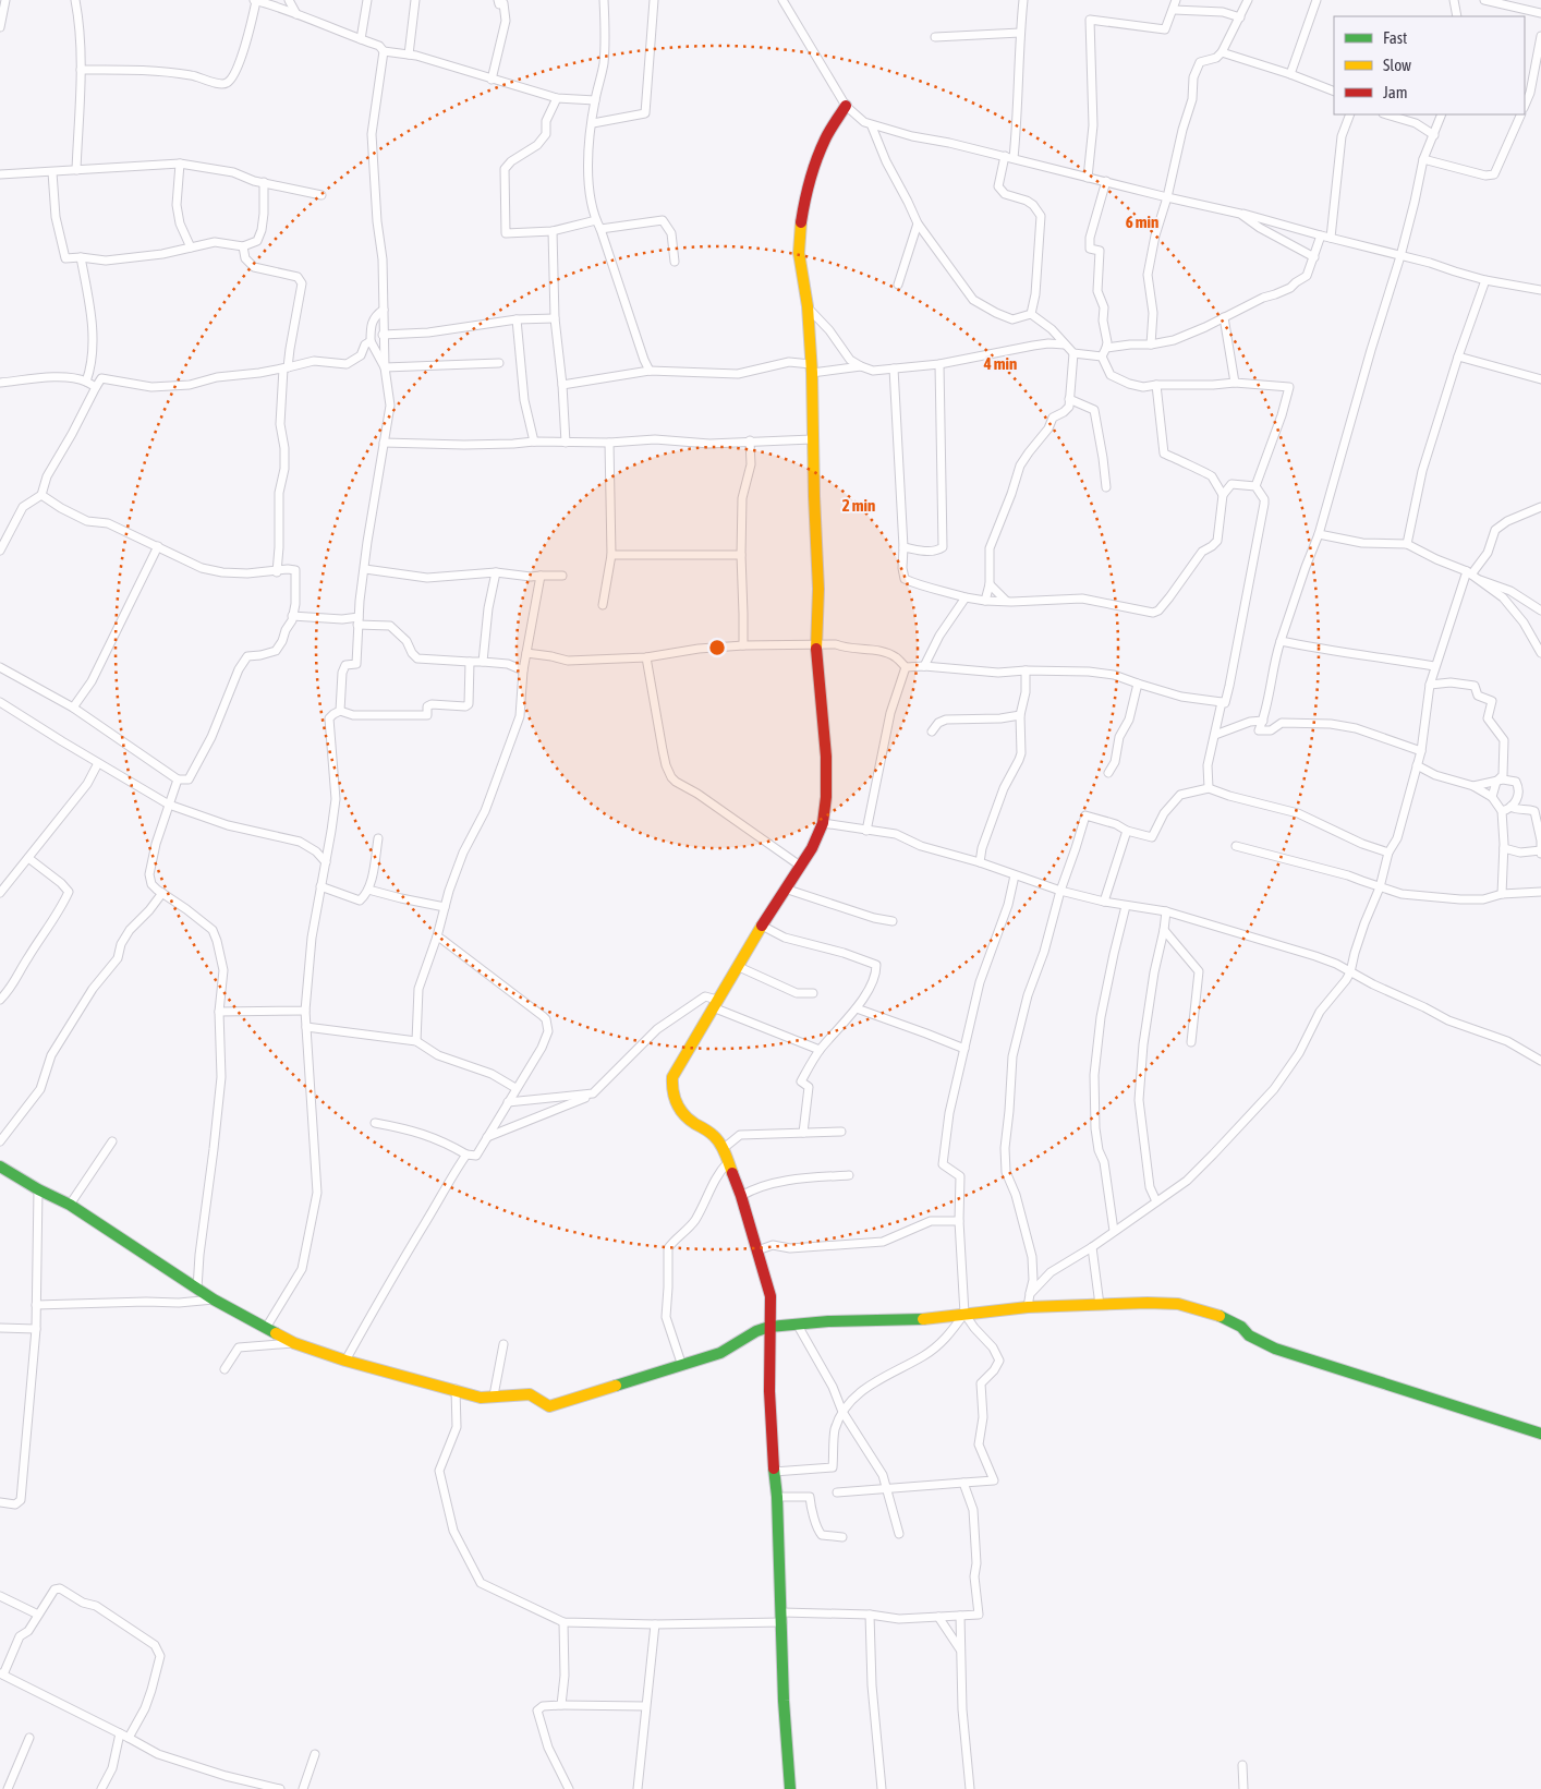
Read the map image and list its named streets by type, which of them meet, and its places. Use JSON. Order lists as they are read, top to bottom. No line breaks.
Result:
{"legend":["Fast","Slow","Jam"],"rings":["6 min","4 min","2 min"]}
